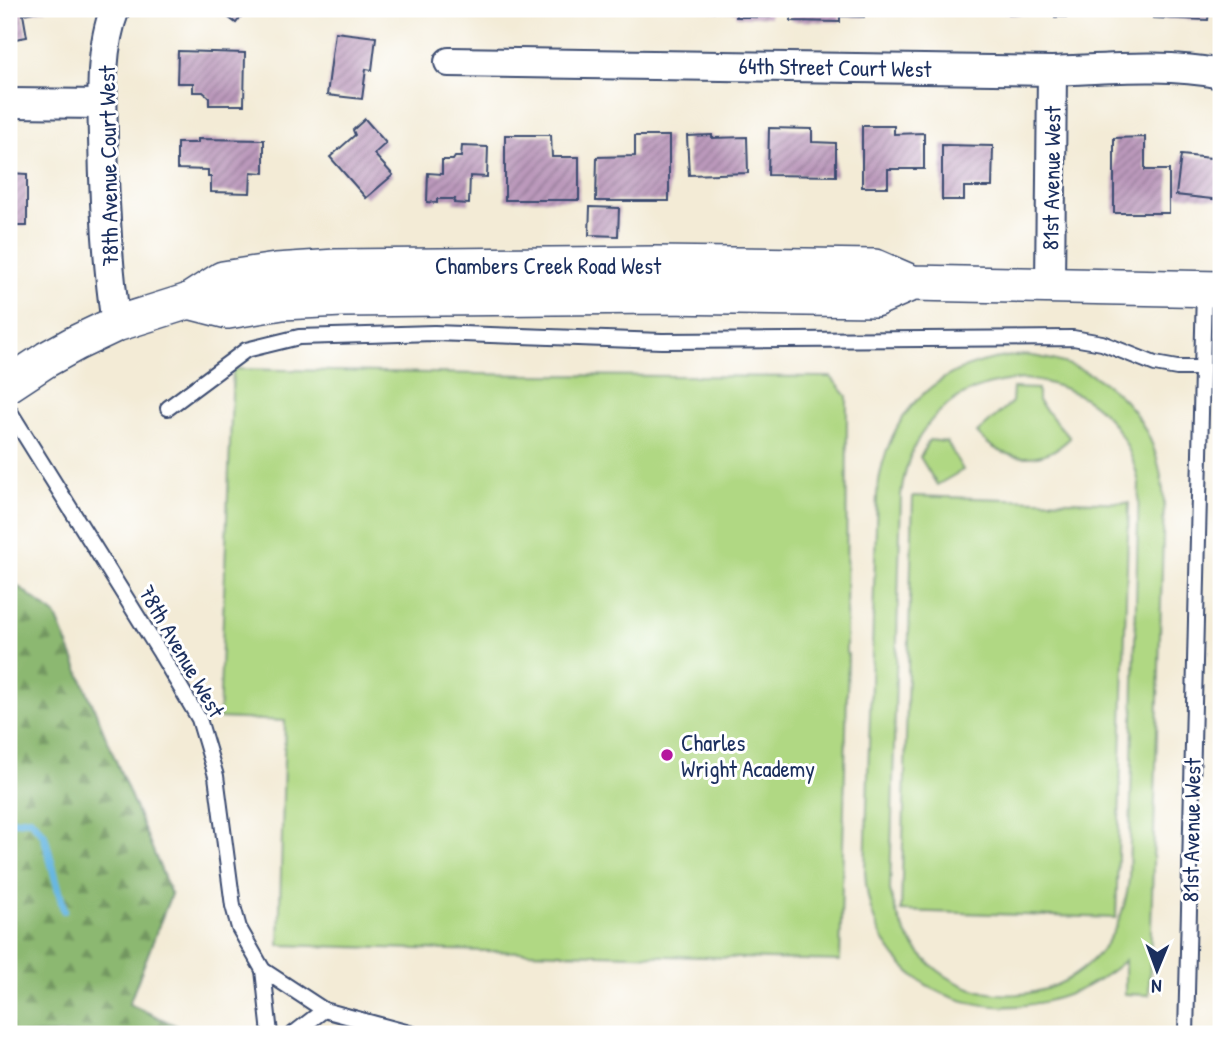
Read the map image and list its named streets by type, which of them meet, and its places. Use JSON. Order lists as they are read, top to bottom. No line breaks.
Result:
{"streets":{"street":["64th Street Court West","78th Avenue Court West","81st Avenue West","Chambers Creek Road West"],"lane":["78th Avenue West"]},"crossings":[["64th Street Court West","81st Avenue West"],["78th Avenue Court West","Chambers Creek Road West"],["81st Avenue West","Chambers Creek Road West"]],"places":["Charles Wright Academy"],"north":"bottom"}
